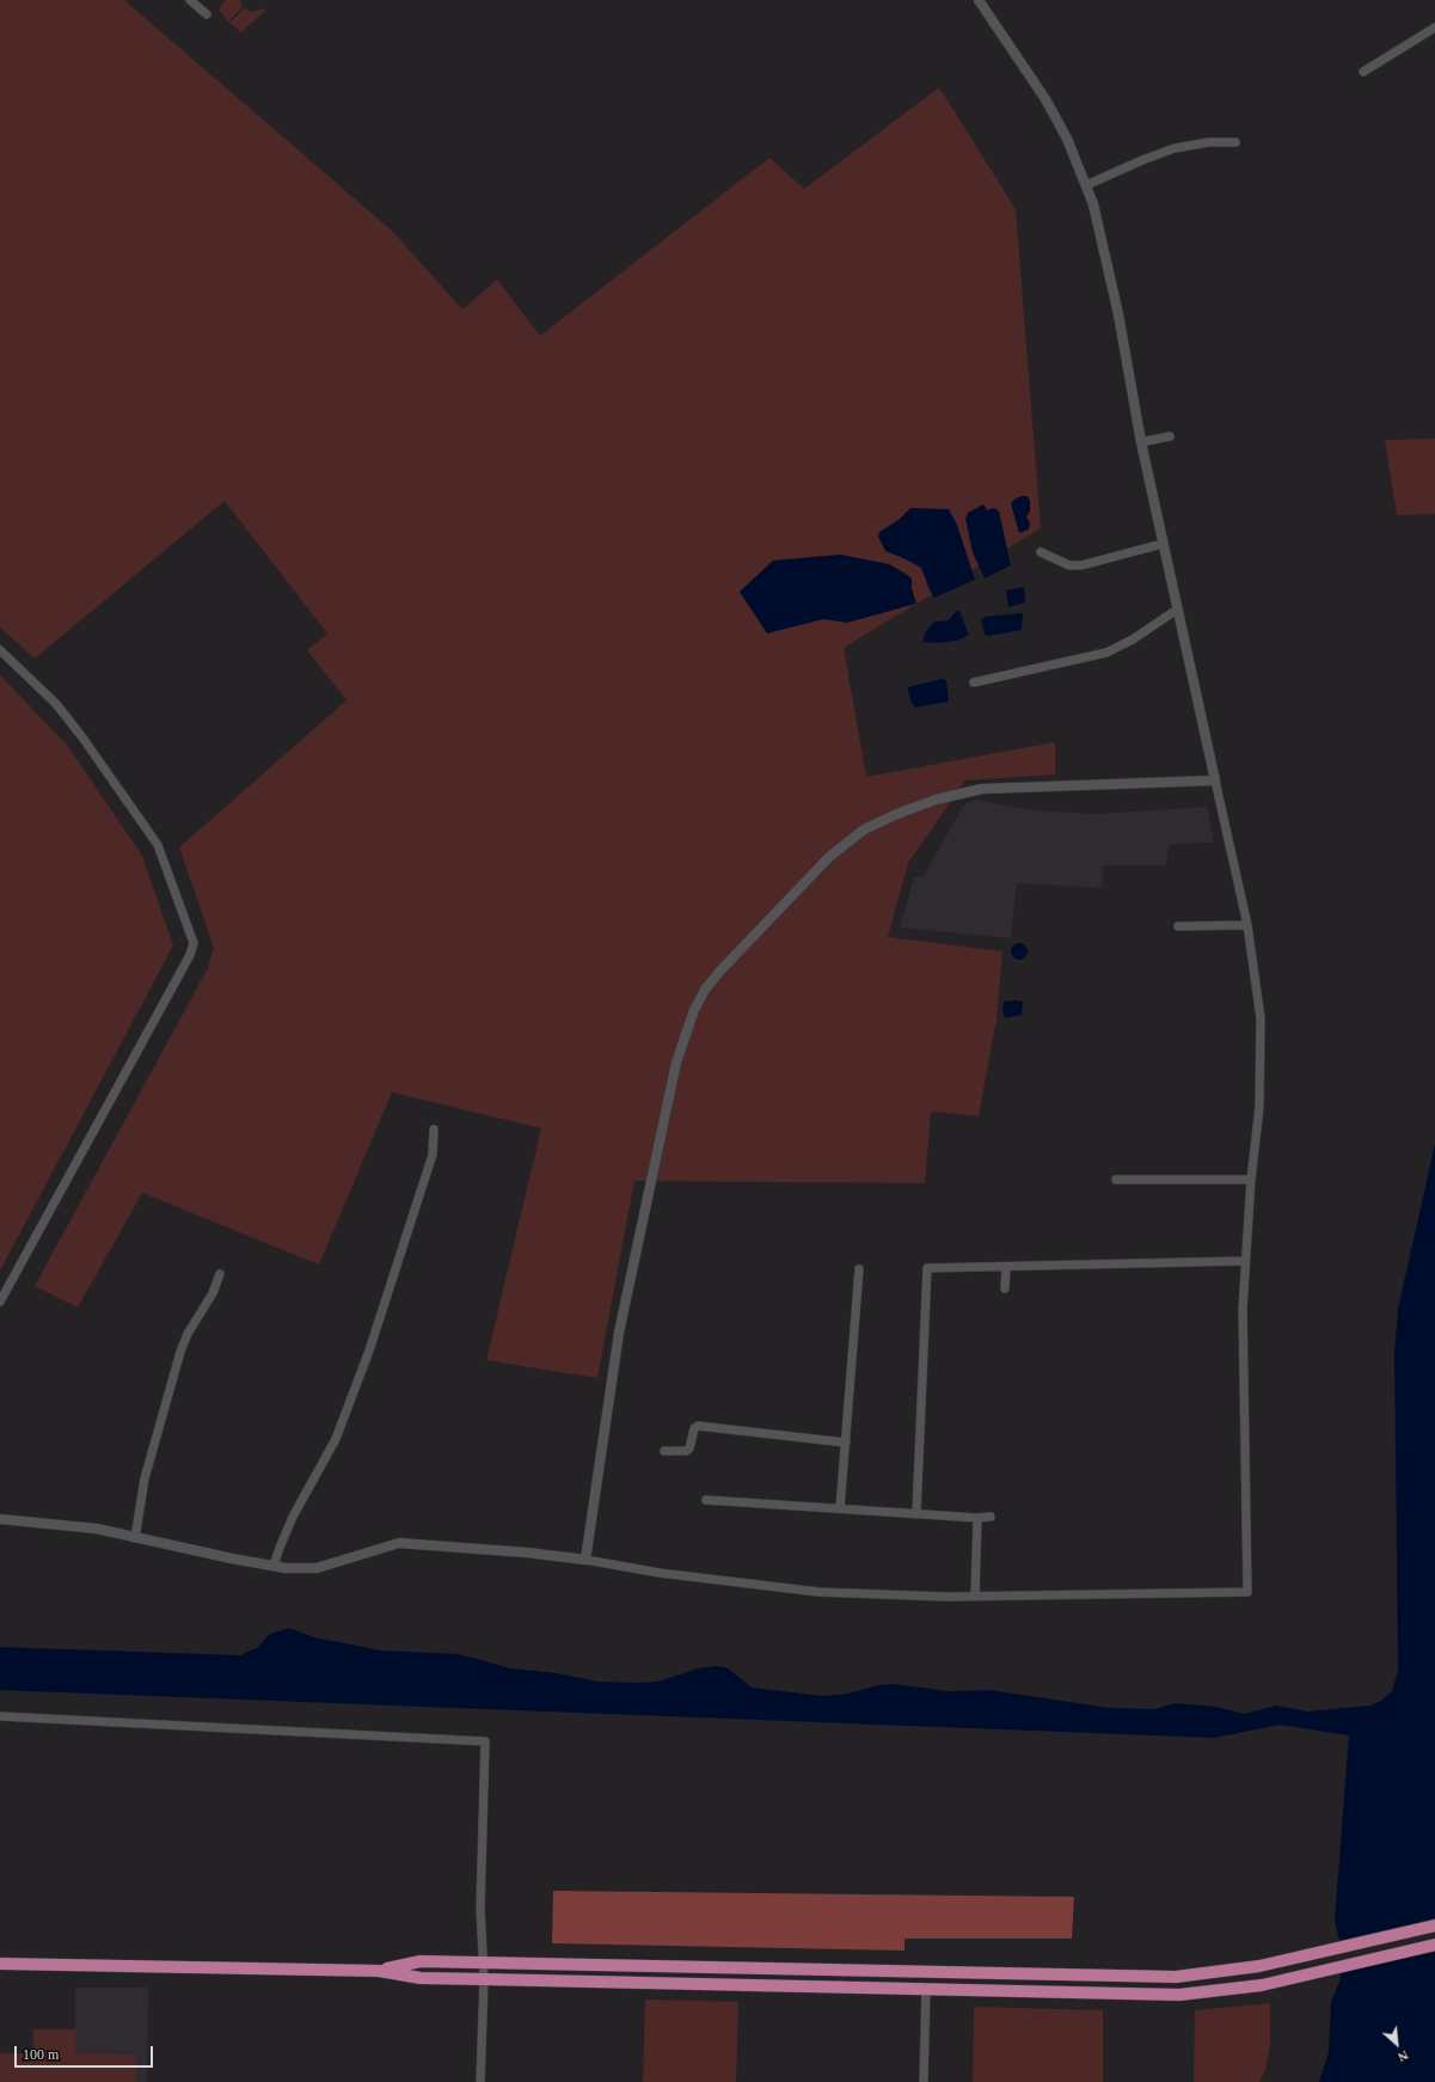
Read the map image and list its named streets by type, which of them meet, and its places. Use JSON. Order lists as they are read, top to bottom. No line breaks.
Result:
{"scale_bar":"100 m","north":"bottom right"}
